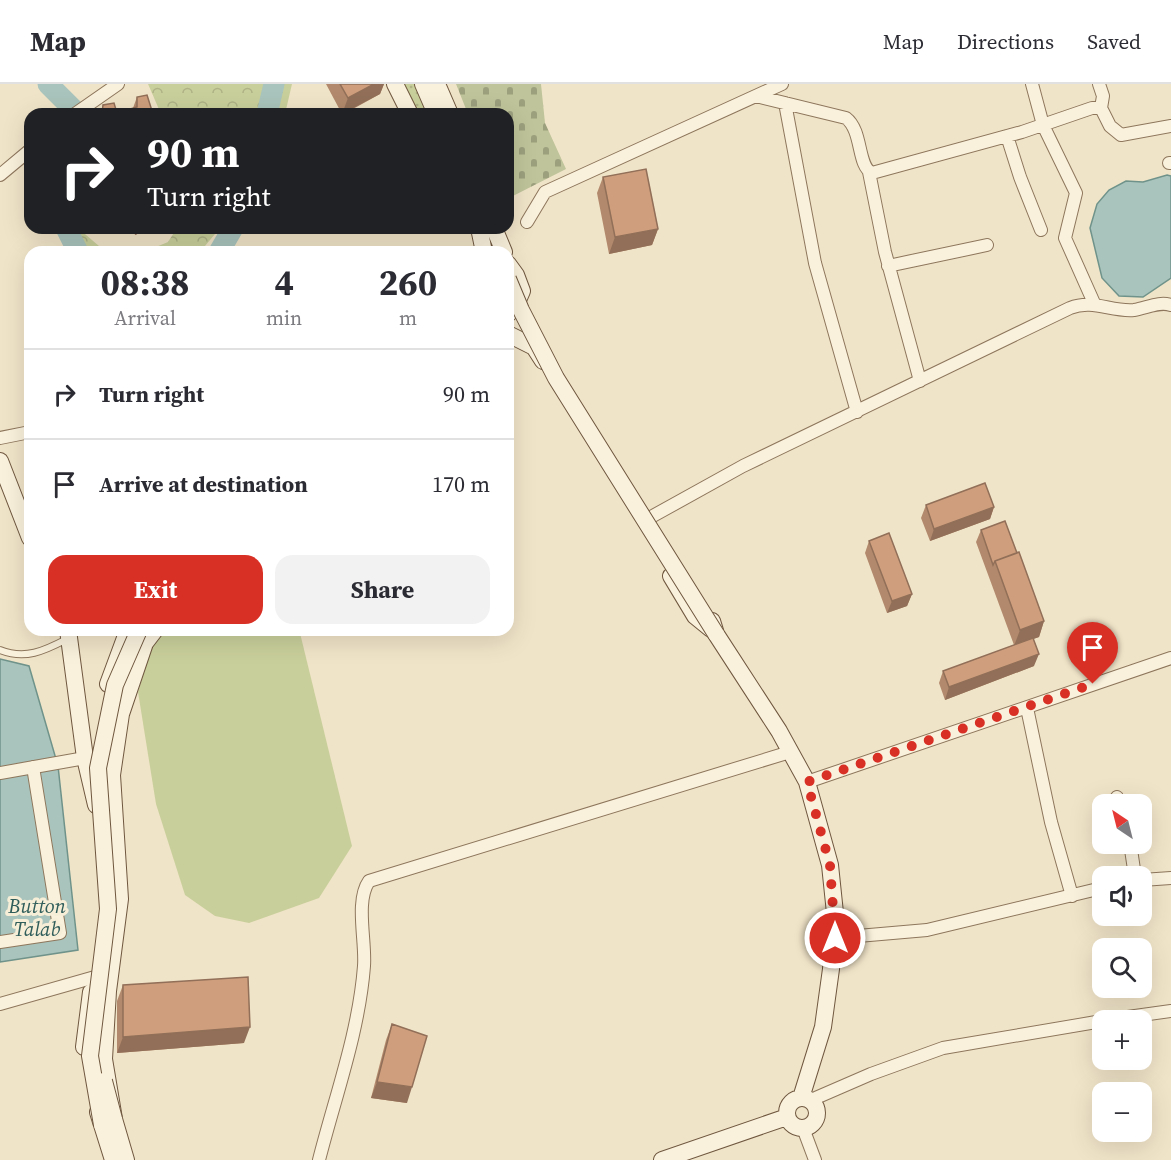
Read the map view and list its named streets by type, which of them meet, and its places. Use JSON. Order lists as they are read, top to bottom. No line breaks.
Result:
{"water":["Button Talab"],"north":"top left","page":{"header":"Map","nav":["Map","Directions","Saved"],"turn":["90 m","Turn right"],"eta":["08:38","Arrival","4","min","260","m"],"list":[{"name":"Turn right","value":"90 m"},{"name":"Arrive at destination","value":"170 m"}],"buttons":["Exit","Share"],"map_buttons":["+","−"]}}
